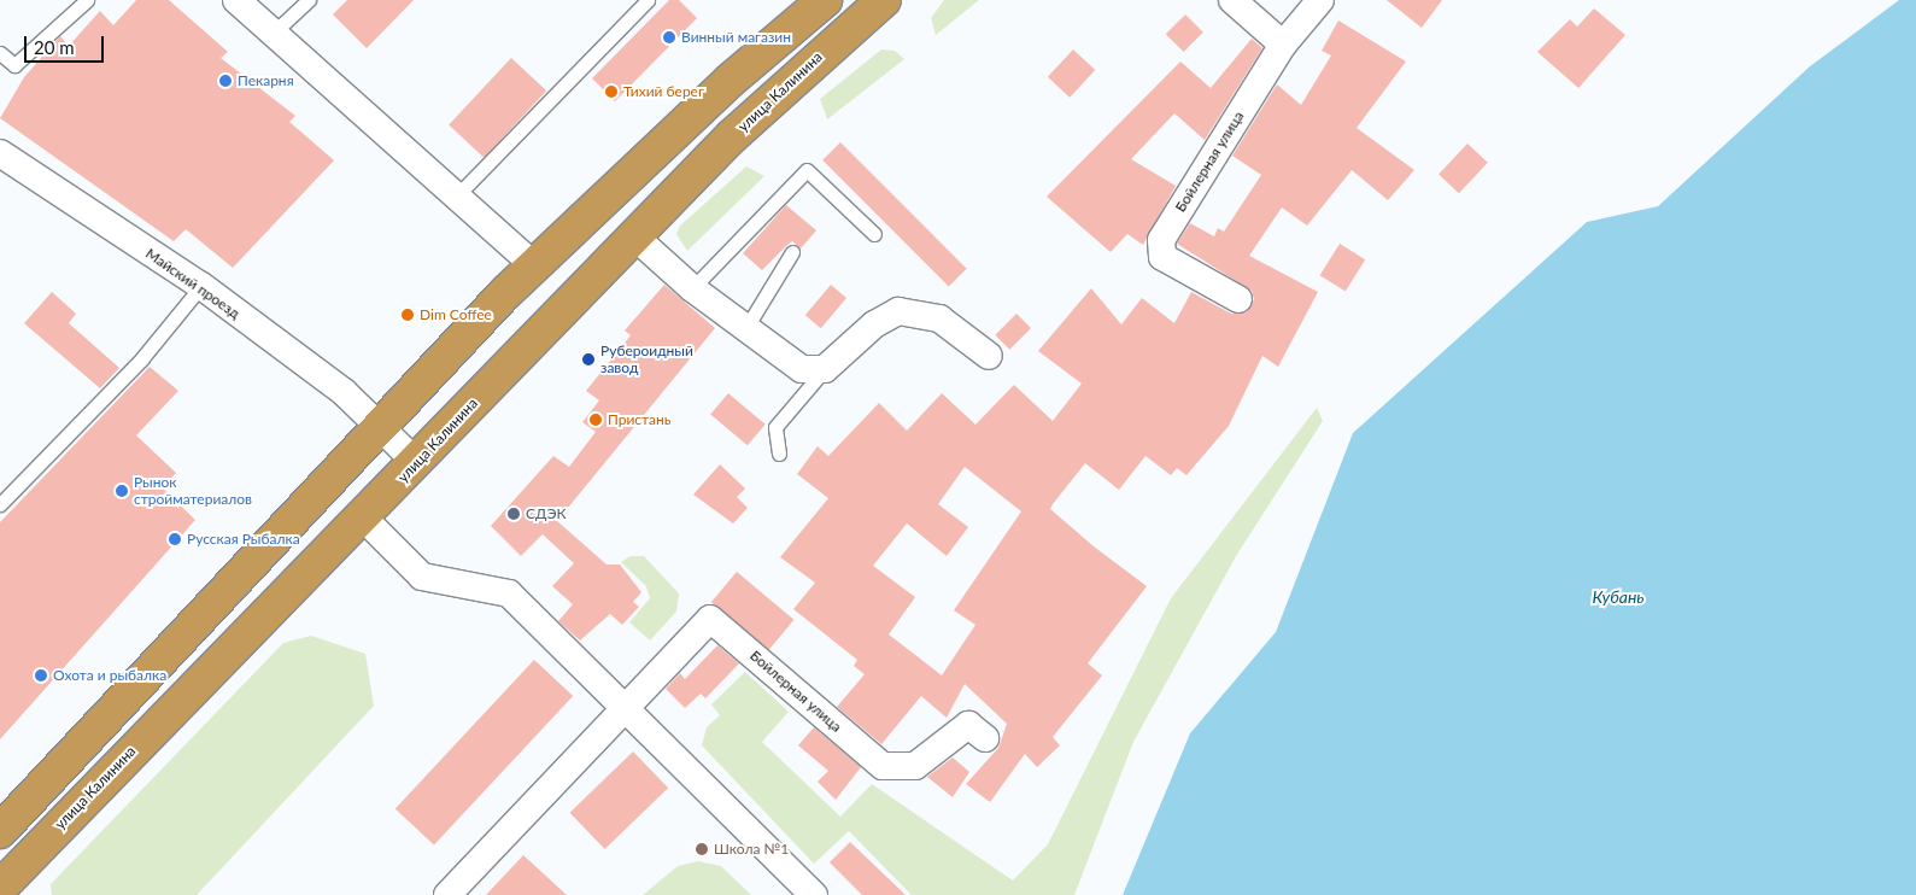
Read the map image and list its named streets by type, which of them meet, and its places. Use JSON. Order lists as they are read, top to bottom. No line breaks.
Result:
{"streets":{"highway":["улица Калинина"],"street":["Бойлерная улица","Майский проезд"]},"crossings":[["улица Калинина","Майский проезд"]],"water":["Кубань"],"places":["Винный магазин","Пекарня","Тихий берег","Dim Coffee","Рубероидный завод","Пристань","Рынок стройматериалов","СДЭК","Русская Рыбалка","Охота и рыбалка","Школа №1"],"scale_bar":"20 m"}
